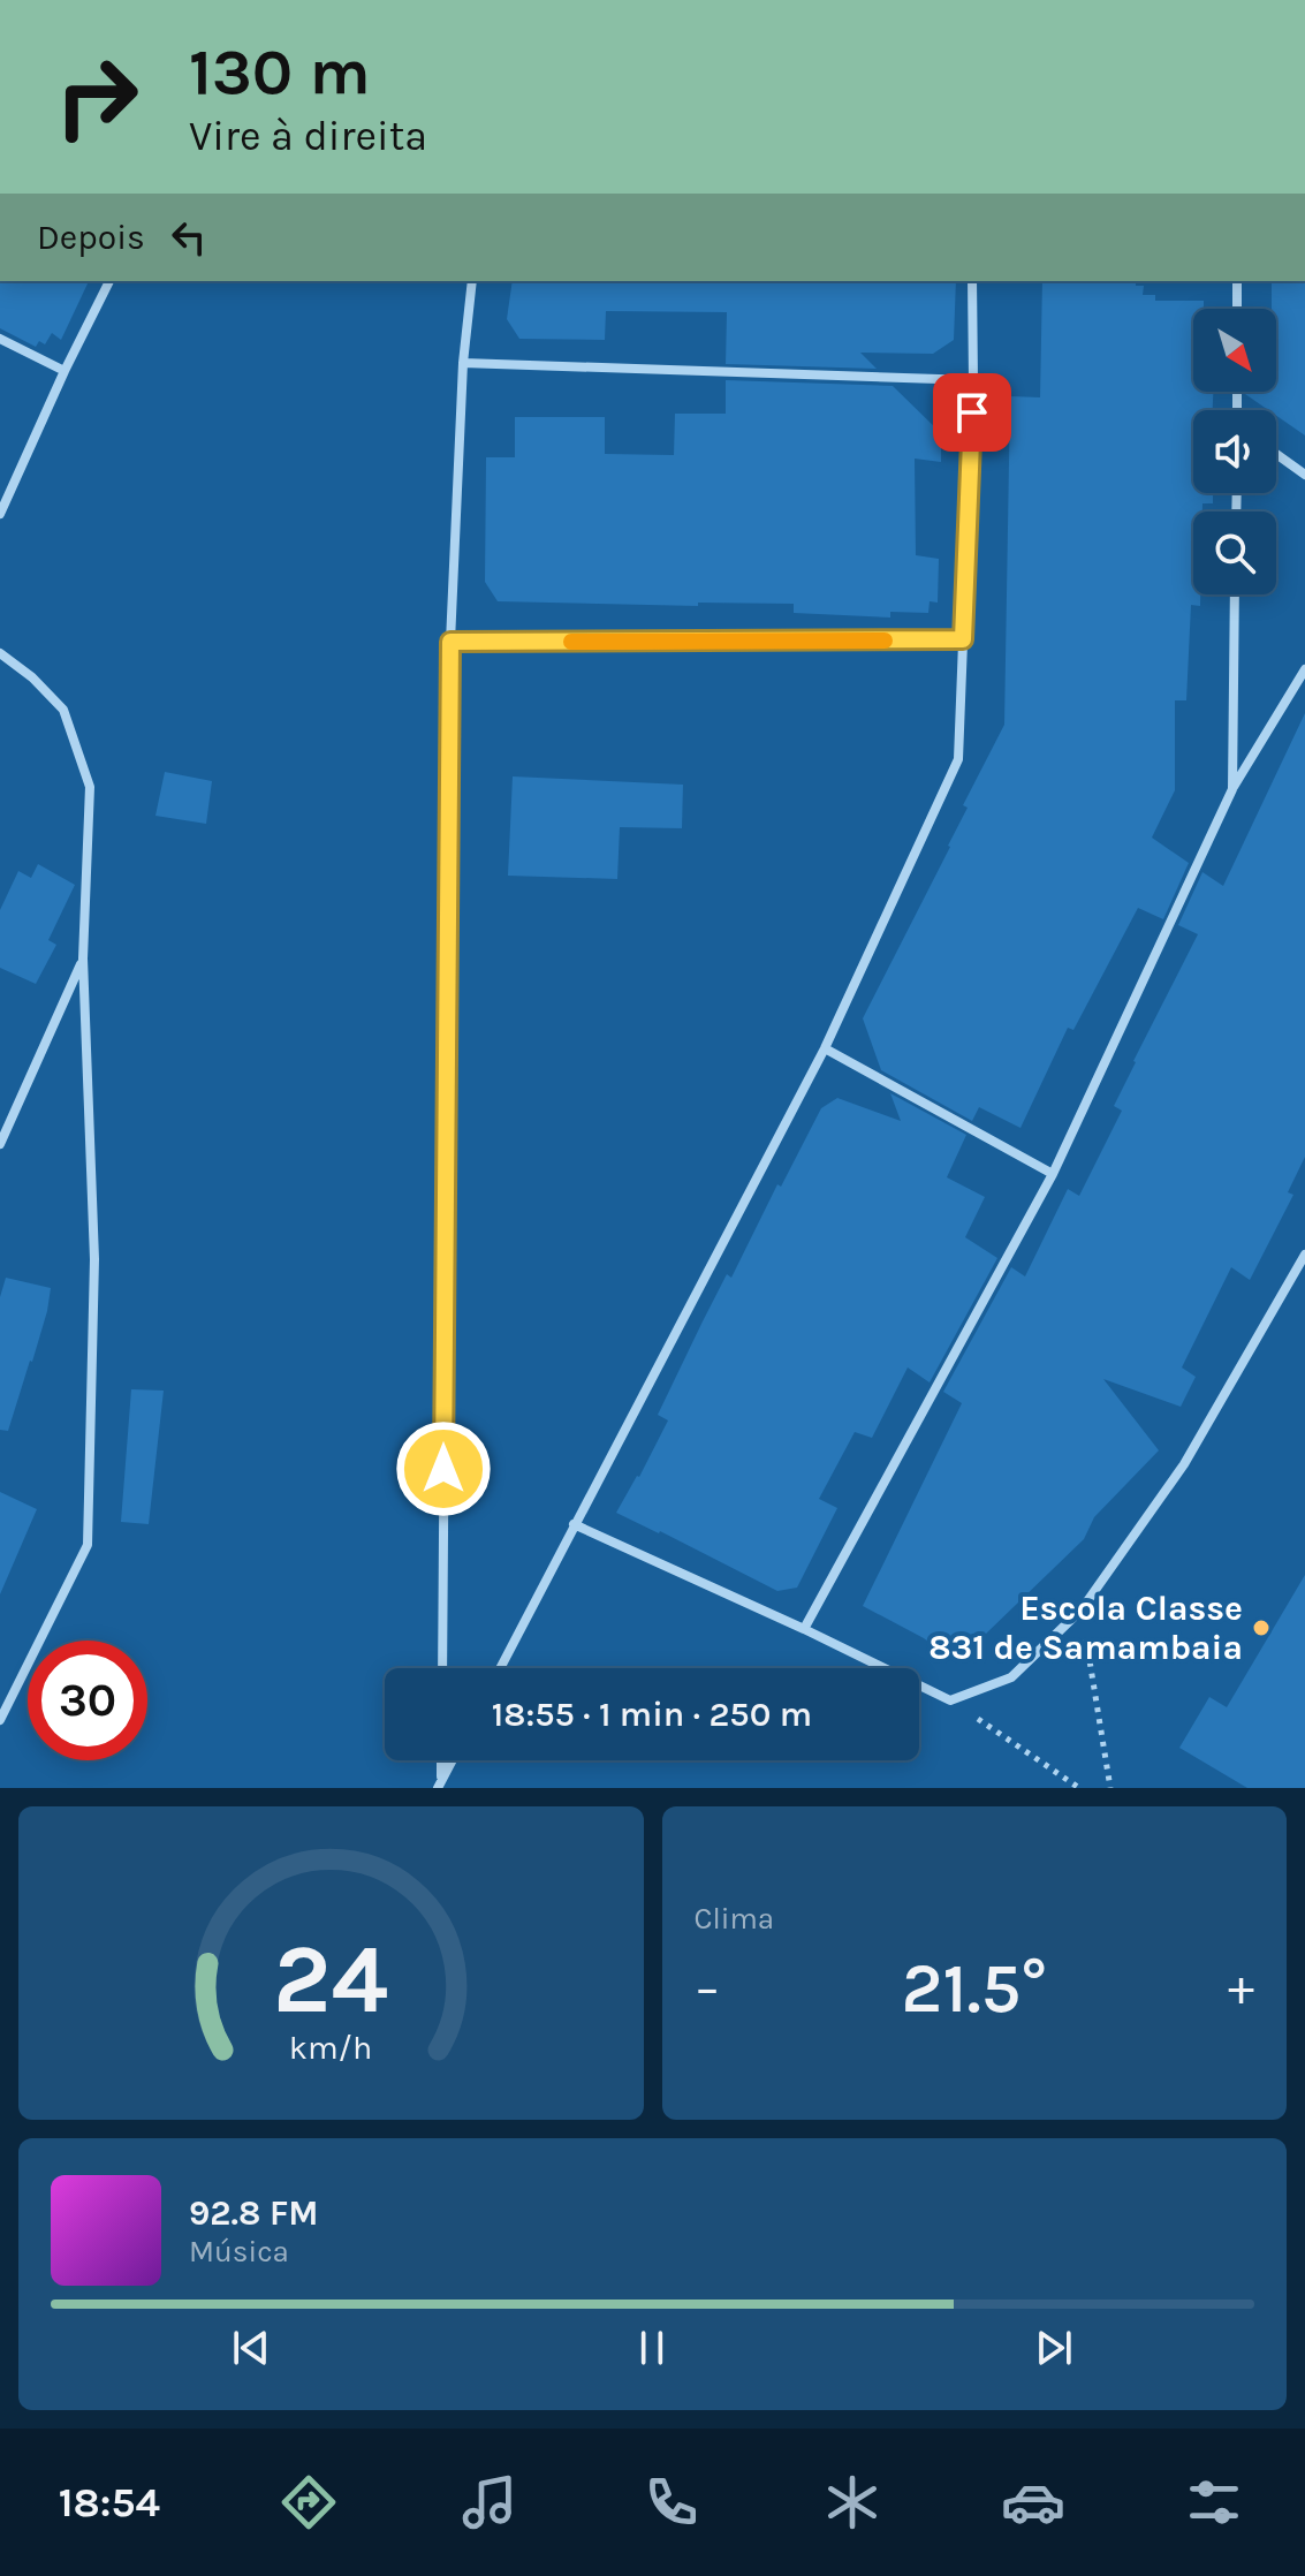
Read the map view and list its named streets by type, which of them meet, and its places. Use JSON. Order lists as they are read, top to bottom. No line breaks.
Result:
{"places":["Escola Classe 831 de Samambaia"],"north":"bottom right","page":{"turn":["130 m","Vire à direita"],"then":"Depois","limit":"30","trip":"18:55 · 1 min · 250 m","tile":"Clima","heat":["−","21.5°","+"],"song":["92.8 FM","Música"],"tabs":"18:54","gauge":["24","km/h"]}}
